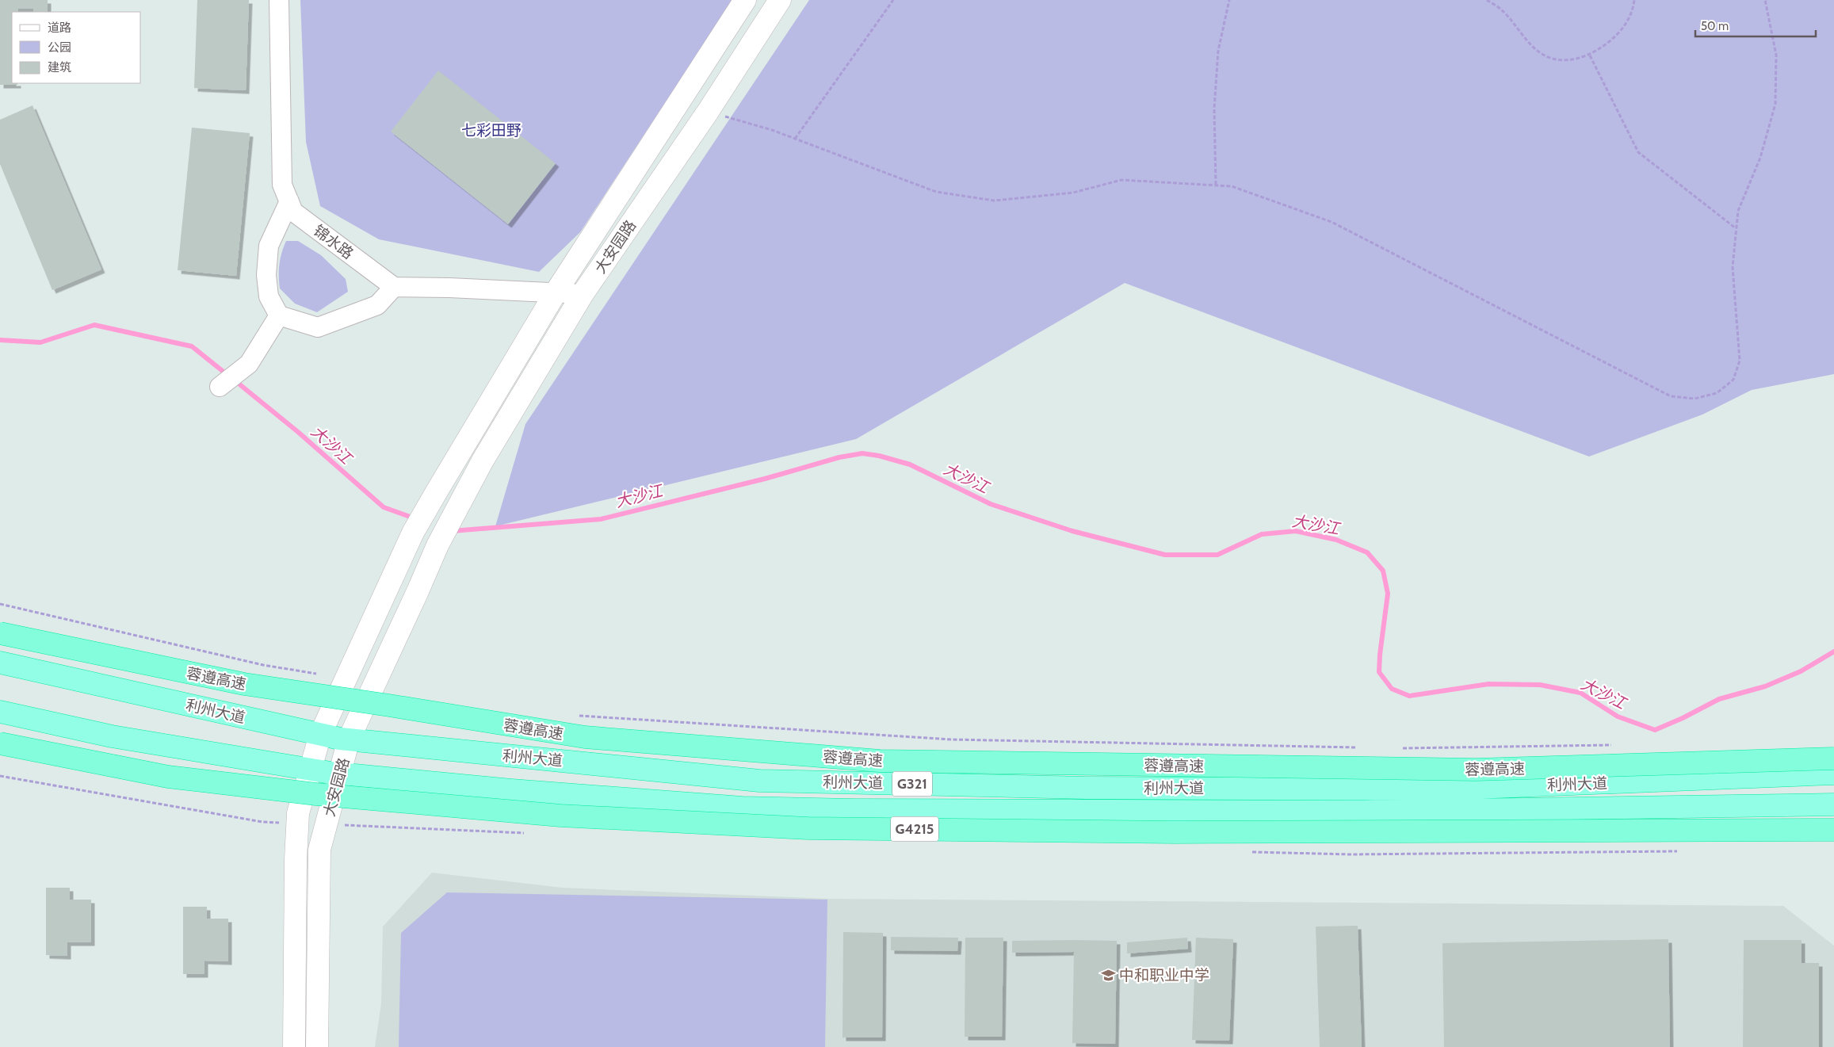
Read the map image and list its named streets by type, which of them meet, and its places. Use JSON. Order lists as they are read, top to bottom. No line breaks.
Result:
{"streets":{"highway":["蓉遵高速","利州大道","G321","G4215"],"street":["锦水路","大安园路"]},"crossings":[["大安园路","利州大道"]],"water":["大沙江"],"parks":["七彩田野"],"places":{"school or university":["中和职业中学"]},"legend":["道路","公园","建筑"],"scale_bar":"50 m"}
